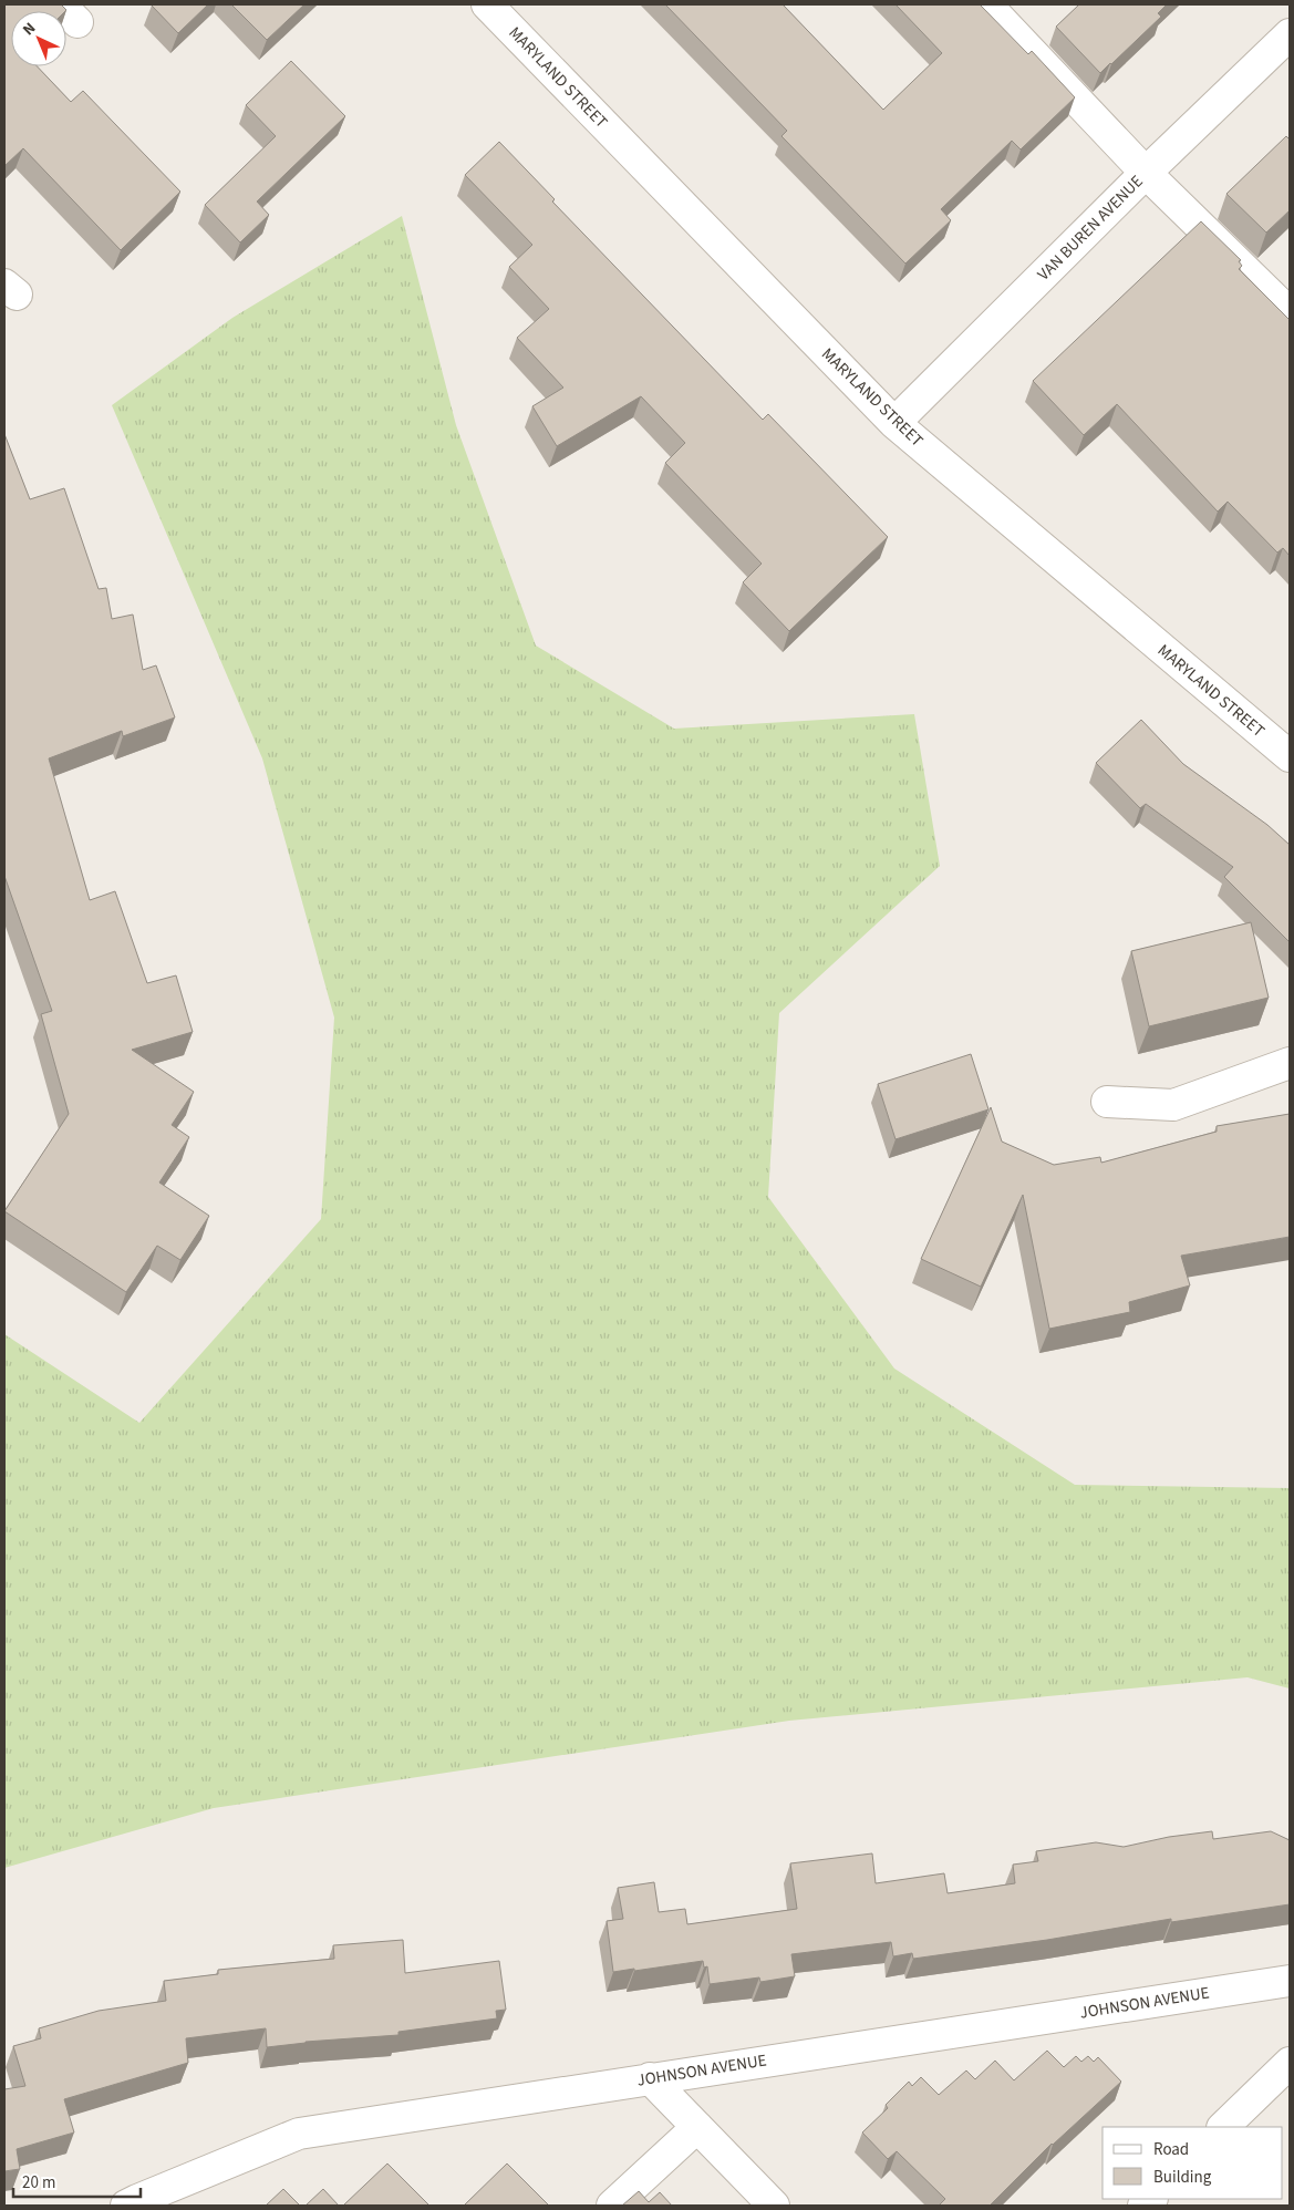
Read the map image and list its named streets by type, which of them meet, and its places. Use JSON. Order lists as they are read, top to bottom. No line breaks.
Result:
{"streets":{"street":["MARYLAND STREET","VAN BUREN AVENUE","JOHNSON AVENUE"]},"crossings":[["MARYLAND STREET","VAN BUREN AVENUE"]],"legend":["Road","Building"],"scale_bar":"20 m","north":"top left"}
